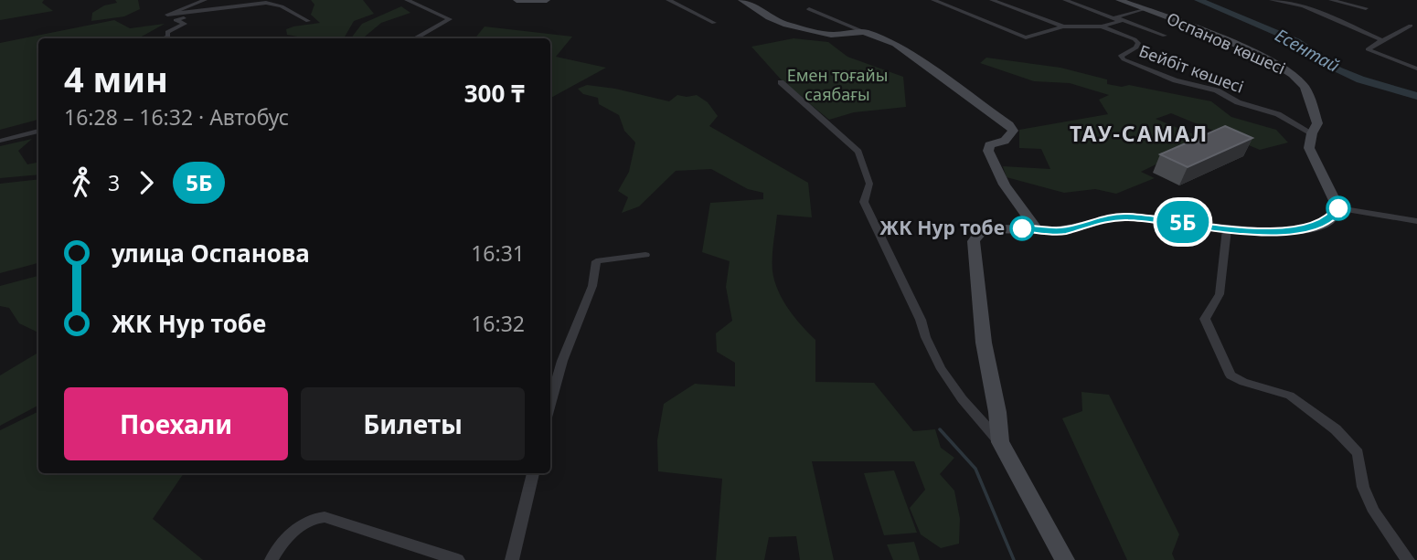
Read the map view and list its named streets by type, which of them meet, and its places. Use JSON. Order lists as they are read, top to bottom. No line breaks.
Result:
{"streets":{"street":["Оспанов көшесі","Бейбіт көшесі"]},"crossings":[["Оспанов көшесі","Бейбіт көшесі"]],"districts":["ТАУ-САМАЛ"],"water":["Есентай"],"parks":["Емен тоғайы саябағы"],"places":["ЖК Нур тобе"],"lines":["bus line 5Б"],"page":{"on_map":"5Б","heading":["4 мин","16:28 – 16:32 · Автобус","300 ₸"],"legs":["3","5Б"],"list":[{"name":"улица Оспанова","value":"16:31"},{"name":"ЖК Нур тобе","value":"16:32"}],"buttons":["Поехали","Билеты"]}}
